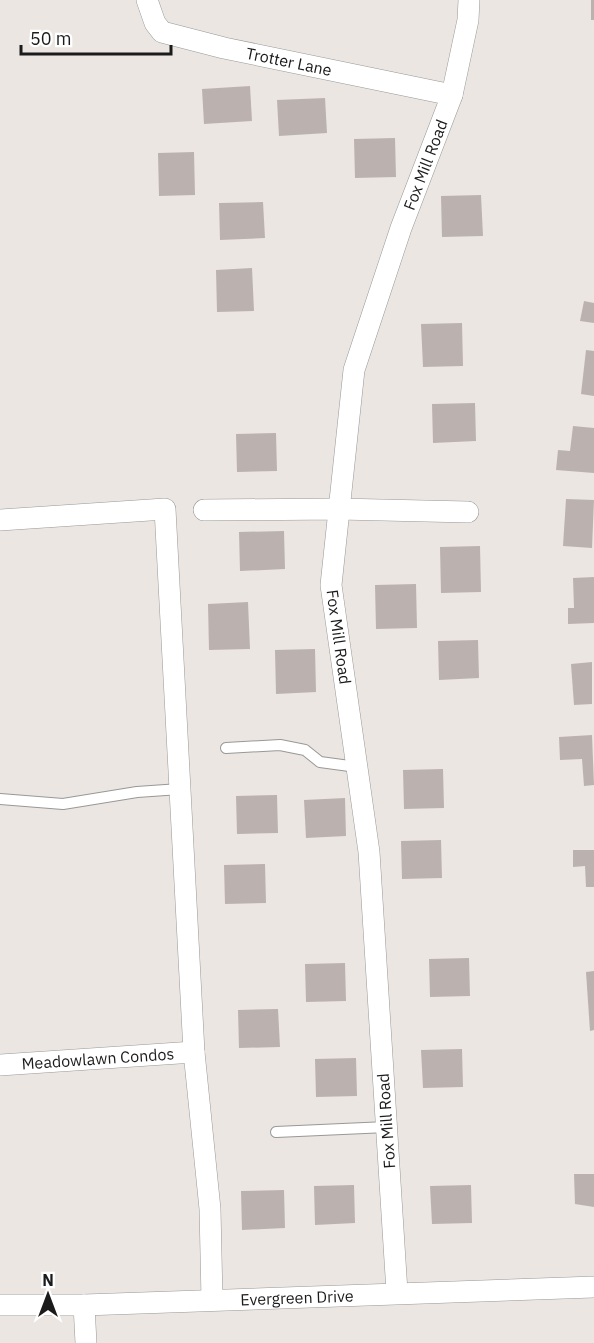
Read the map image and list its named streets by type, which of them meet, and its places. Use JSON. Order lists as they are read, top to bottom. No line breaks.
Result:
{"streets":{"street":["Trotter Lane","Fox Mill Road","Meadowlawn Condos","Evergreen Drive"]},"crossings":[["Trotter Lane","Fox Mill Road"],["Fox Mill Road","Evergreen Drive"]],"scale_bar":"50 m","north":"top"}
